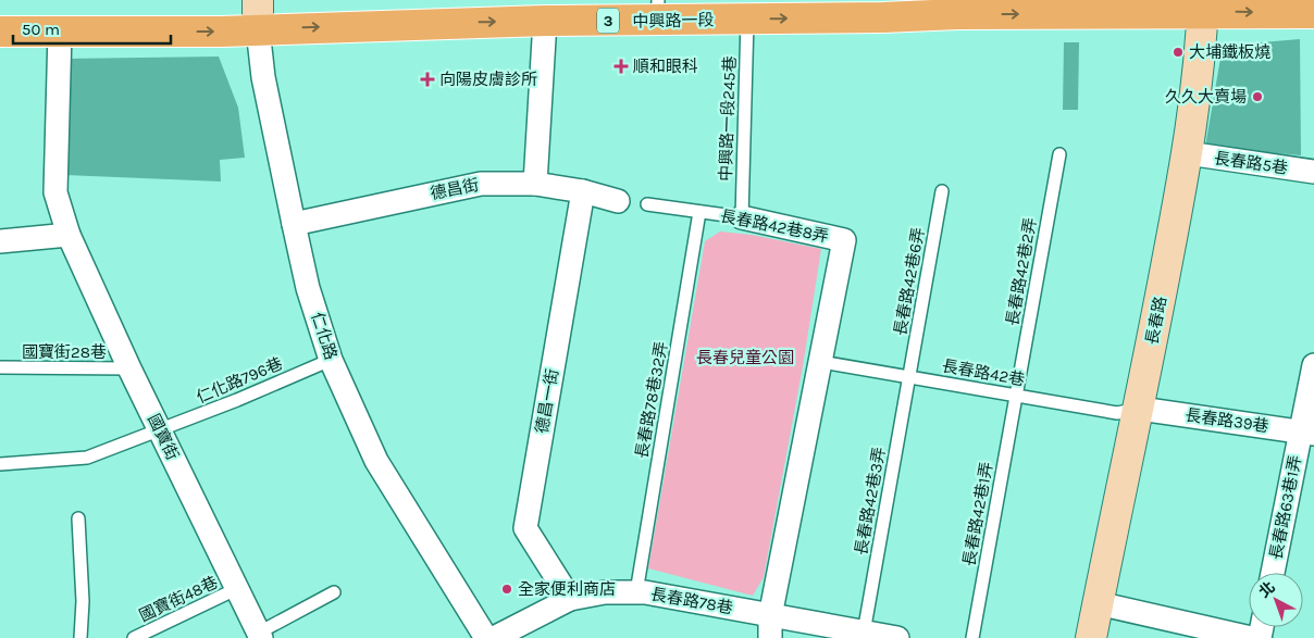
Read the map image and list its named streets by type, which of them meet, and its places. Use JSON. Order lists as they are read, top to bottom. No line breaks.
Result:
{"streets":{"main road":["3","中興路一段"],"street":["長春路5巷","德昌街","長春路42巷8弄","長春路","仁化路","德昌一街","長春路39巷","國寶街","長春路63巷1弄","長春路78巷"],"lane":["中興路一段245巷","長春路42巷2弄","長春路42巷6弄","國寶街28巷","長春路42巷","仁化路796巷","長春路78巷32弄","長春路42巷3弄","長春路42巷1弄","國寶街48巷"]},"crossings":[["中興路一段","中興路一段245巷"],["中興路一段","長春路"],["中興路一段","仁化路"],["中興路一段","國寶街"],["中興路一段245巷","長春路42巷8弄"],["長春路5巷","長春路"],["德昌街","仁化路"],["德昌街","德昌一街"],["長春路42巷8弄","長春路42巷"],["長春路42巷8弄","長春路78巷32弄"],["長春路42巷2弄","長春路42巷"],["長春路42巷2弄","長春路42巷1弄"],["長春路42巷6弄","長春路42巷"],["長春路42巷6弄","長春路42巷3弄"],["長春路","長春路42巷"],["長春路","長春路39巷"],["仁化路","仁化路796巷"],["國寶街28巷","國寶街"],["長春路42巷","長春路39巷"],["長春路42巷","長春路42巷3弄"],["長春路42巷","長春路42巷1弄"],["仁化路796巷","國寶街"],["長春路78巷32弄","長春路78巷"],["德昌一街","長春路78巷"],["長春路39巷","長春路63巷1弄"],["國寶街","國寶街48巷"],["長春路42巷3弄","長春路78巷"]],"one_way":["中興路一段"],"parks":["長春兒童公園"],"places":{"other":["大埔鐵板燒","久久大賣場","全家便利商店"],"health":["順和眼科","向陽皮膚診所"]},"scale_bar":"50 m","north":"top left"}
